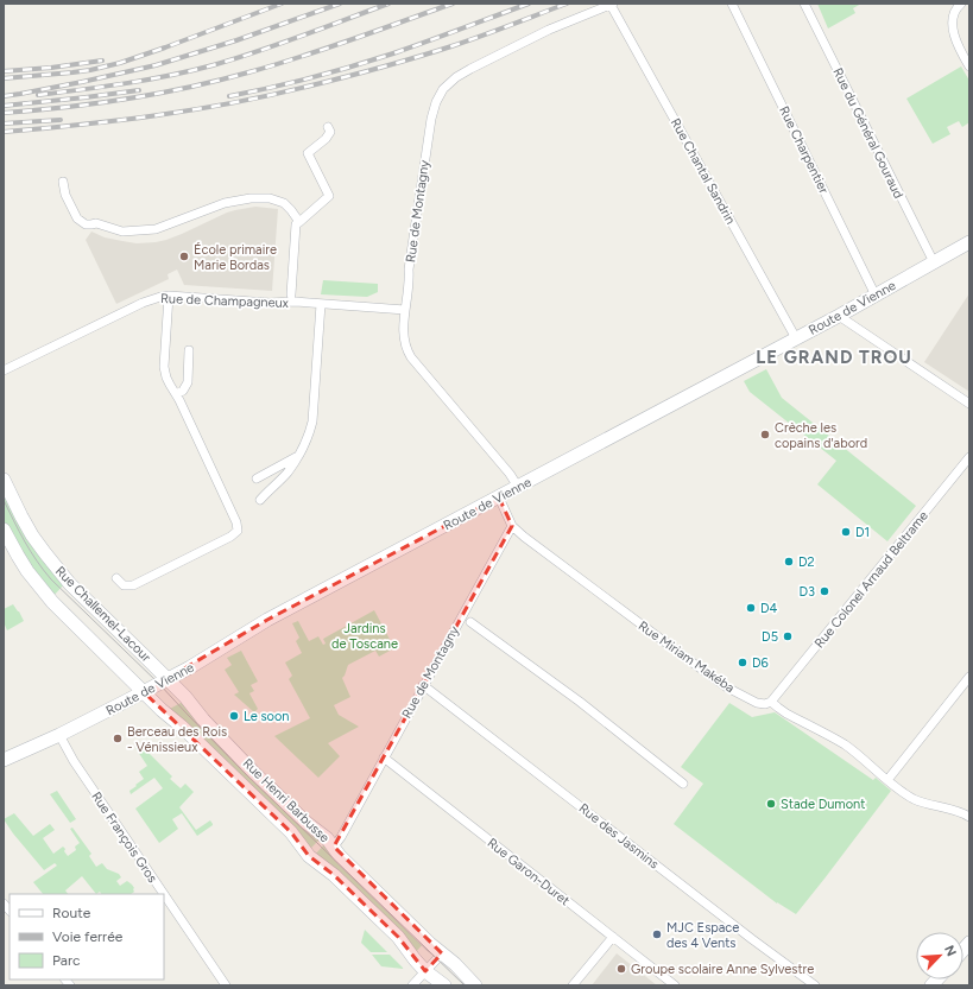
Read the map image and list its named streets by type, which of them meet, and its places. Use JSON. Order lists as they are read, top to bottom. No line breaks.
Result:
{"streets":{"street":["Rue du Général Gouraud","Rue Charpentier","Rue Chantal Sandrin","Rue de Montagny","Rue de Champagneux","Route de Vienne","Rue Colonel Arnaud Beltrame","Rue Challemel-Lacour","Rue Miriam Makéba","Rue Henri Barbusse","Rue des Jasmins","Rue François Gros","Rue Garon-Duret"]},"crossings":[["Rue du Général Gouraud","Route de Vienne"],["Rue Charpentier","Route de Vienne"],["Rue Chantal Sandrin","Rue de Montagny"],["Rue Chantal Sandrin","Route de Vienne"],["Rue de Montagny","Rue de Champagneux"],["Rue de Montagny","Route de Vienne"],["Rue de Montagny","Rue Miriam Makéba"],["Rue de Montagny","Rue Henri Barbusse"],["Rue de Montagny","Rue des Jasmins"],["Rue de Montagny","Rue Garon-Duret"],["Route de Vienne","Rue Challemel-Lacour"],["Route de Vienne","Rue Henri Barbusse"],["Route de Vienne","Rue François Gros"],["Rue Colonel Arnaud Beltrame","Rue Miriam Makéba"],["Rue Challemel-Lacour","Rue Henri Barbusse"]],"districts":["LE GRAND TROU"],"parks":["Jardins de Toscane"],"places":["École primaire Marie Bordas","Crèche les copains d'abord","D1","D2","D3","D4","D5","D6","Le soon","Berceau des Rois - Vénissieux","Stade Dumont","MJC Espace des 4 Vents","Groupe scolaire Anne Sylvestre"],"legend":["Route","Voie ferrée","Parc"],"north":"top right"}
